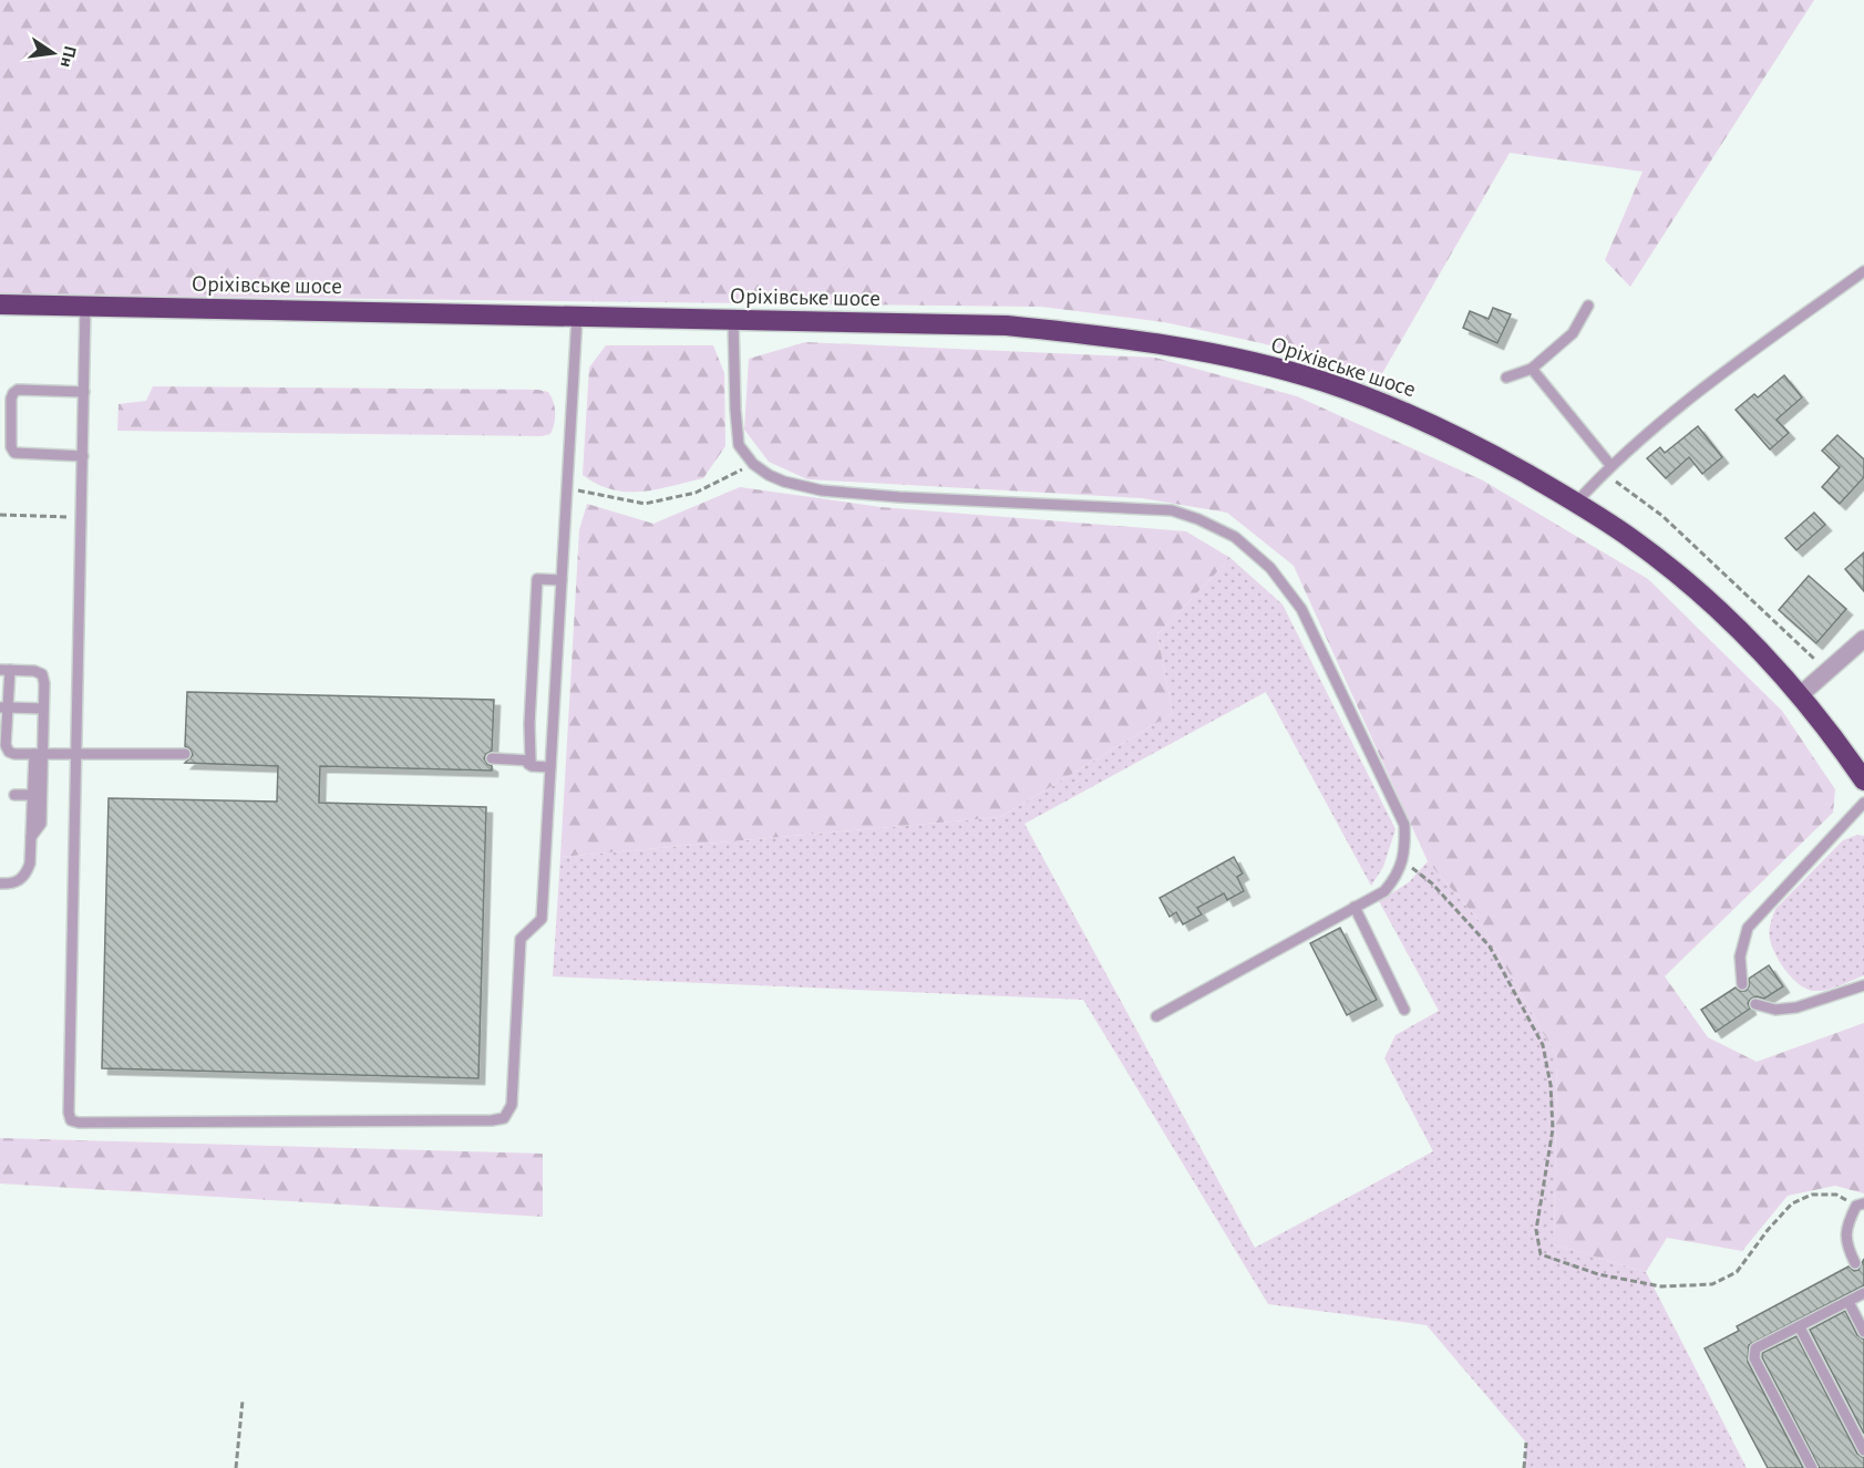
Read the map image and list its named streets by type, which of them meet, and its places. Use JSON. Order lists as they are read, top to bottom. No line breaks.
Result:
{"streets":{"highway":["Оріхівське шосе"]},"north":"right"}
